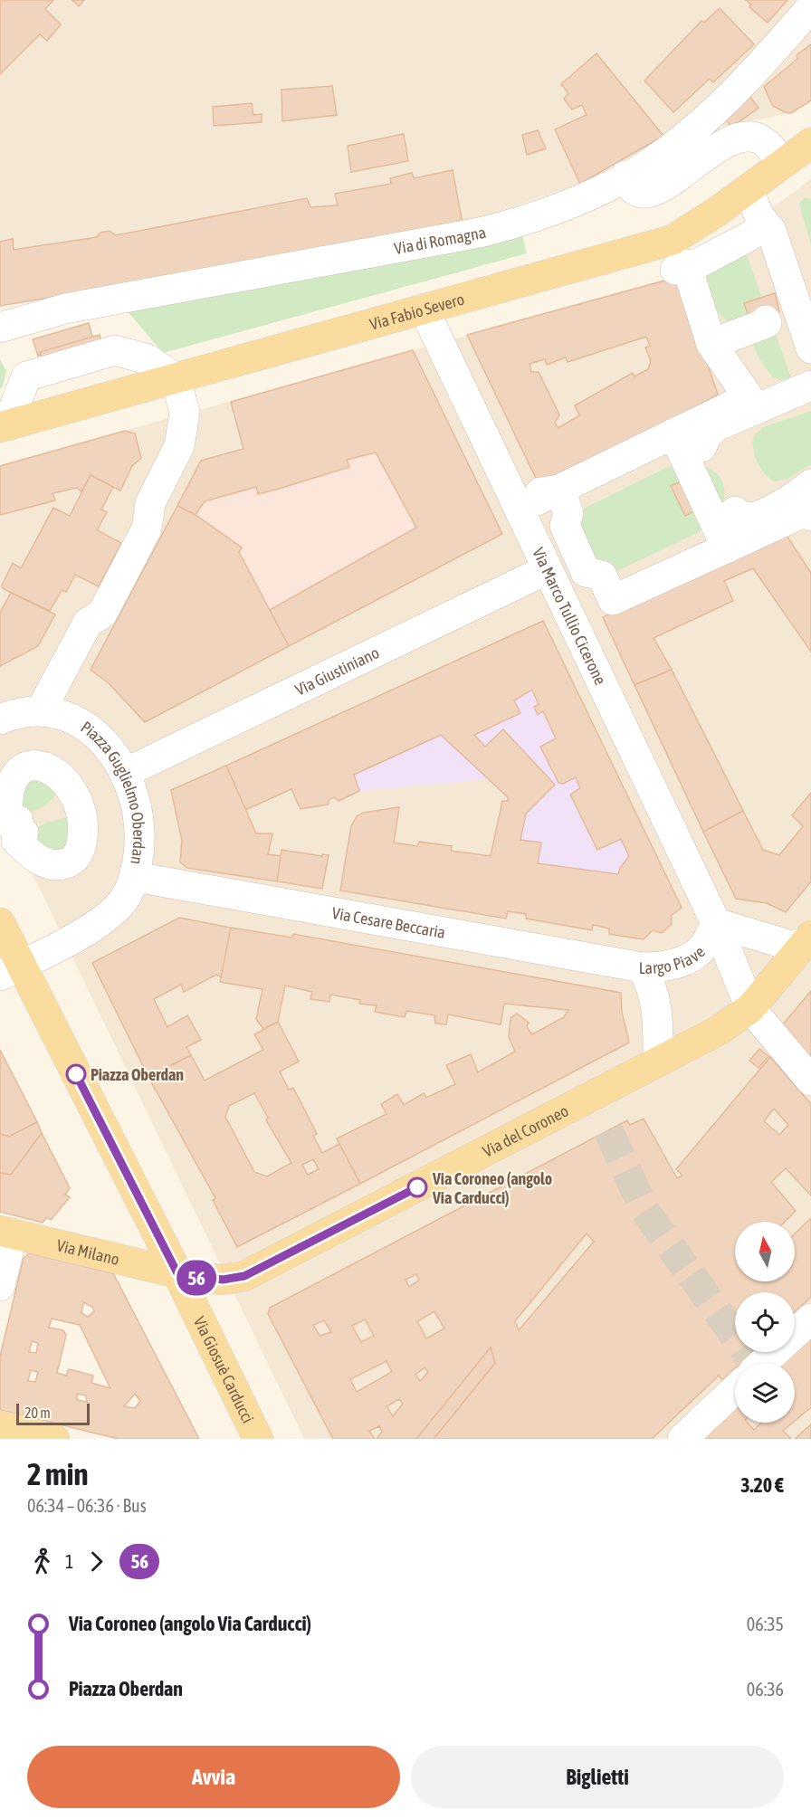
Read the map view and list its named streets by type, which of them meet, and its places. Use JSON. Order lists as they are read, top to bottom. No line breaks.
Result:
{"streets":{"main road":["Via Fabio Severo","Via del Coroneo","Via Milano","Via Giosuè Carducci"],"street":["Via di Romagna","Via Marco Tullio Cicerone","Via Giustiniano","Piazza Guglielmo Oberdan","Via Cesare Beccaria","Largo Piave"]},"crossings":[["Via Fabio Severo","Via Marco Tullio Cicerone"],["Via Marco Tullio Cicerone","Via Giustiniano"],["Via Marco Tullio Cicerone","Largo Piave"],["Via Giustiniano","Piazza Guglielmo Oberdan"],["Piazza Guglielmo Oberdan","Via Cesare Beccaria"],["Piazza Guglielmo Oberdan","Via Giosuè Carducci"],["Via Cesare Beccaria","Largo Piave"],["Largo Piave","Via del Coroneo"],["Via del Coroneo","Via Milano"],["Via del Coroneo","Via Giosuè Carducci"],["Via Milano","Via Giosuè Carducci"]],"places":["Piazza Oberdan","Via Coroneo (angolo Via Carducci)"],"lines":["bus line 56"],"scale_bar":"20 m","north":"top","page":{"on_map":"56","scale":"20 m","heading":["2 min","06:34 – 06:36 · Bus","3.20 €"],"legs":["1","56"],"list":[{"name":"Via Coroneo (angolo Via Carducci)","value":"06:35"},{"name":"Piazza Oberdan","value":"06:36"}],"buttons":["Avvia","Biglietti"]}}
